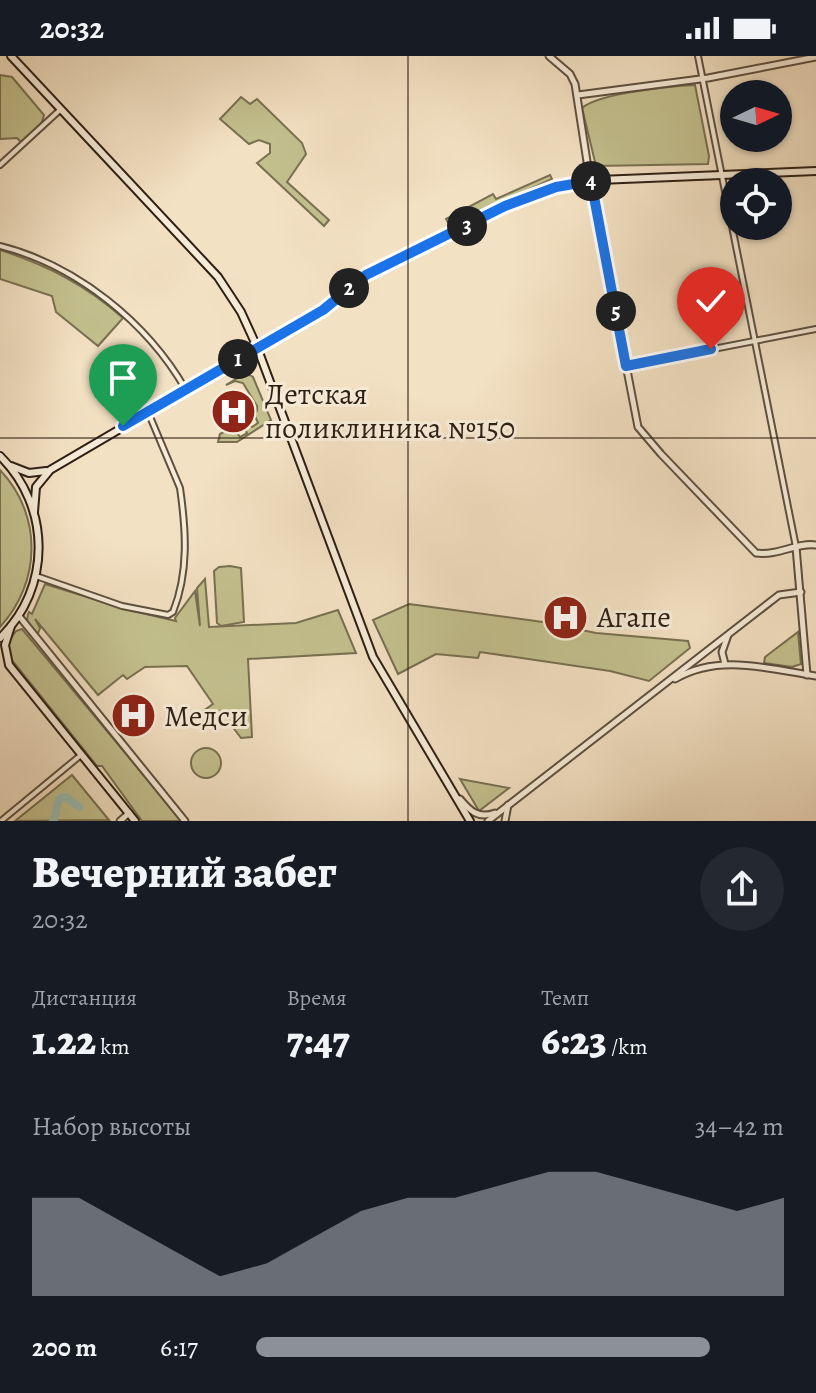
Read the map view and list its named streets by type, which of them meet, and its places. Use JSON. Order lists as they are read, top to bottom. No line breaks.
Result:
{"places":{"hospital":["Детская поликлиника №150","Агапе","Медси"]},"north":"right","page":{"status":"20:32","pins":["4","3","2","5","1"],"heading":["Вечерний забег","20:32"],"stats":[["Дистанция","1.22 km"],["Время","7:47"],["Темп","6:23 /km"]],"chart":["Набор высоты","34–42 m"],"list":[{"name":"200 m","note":"6:17"}]}}
